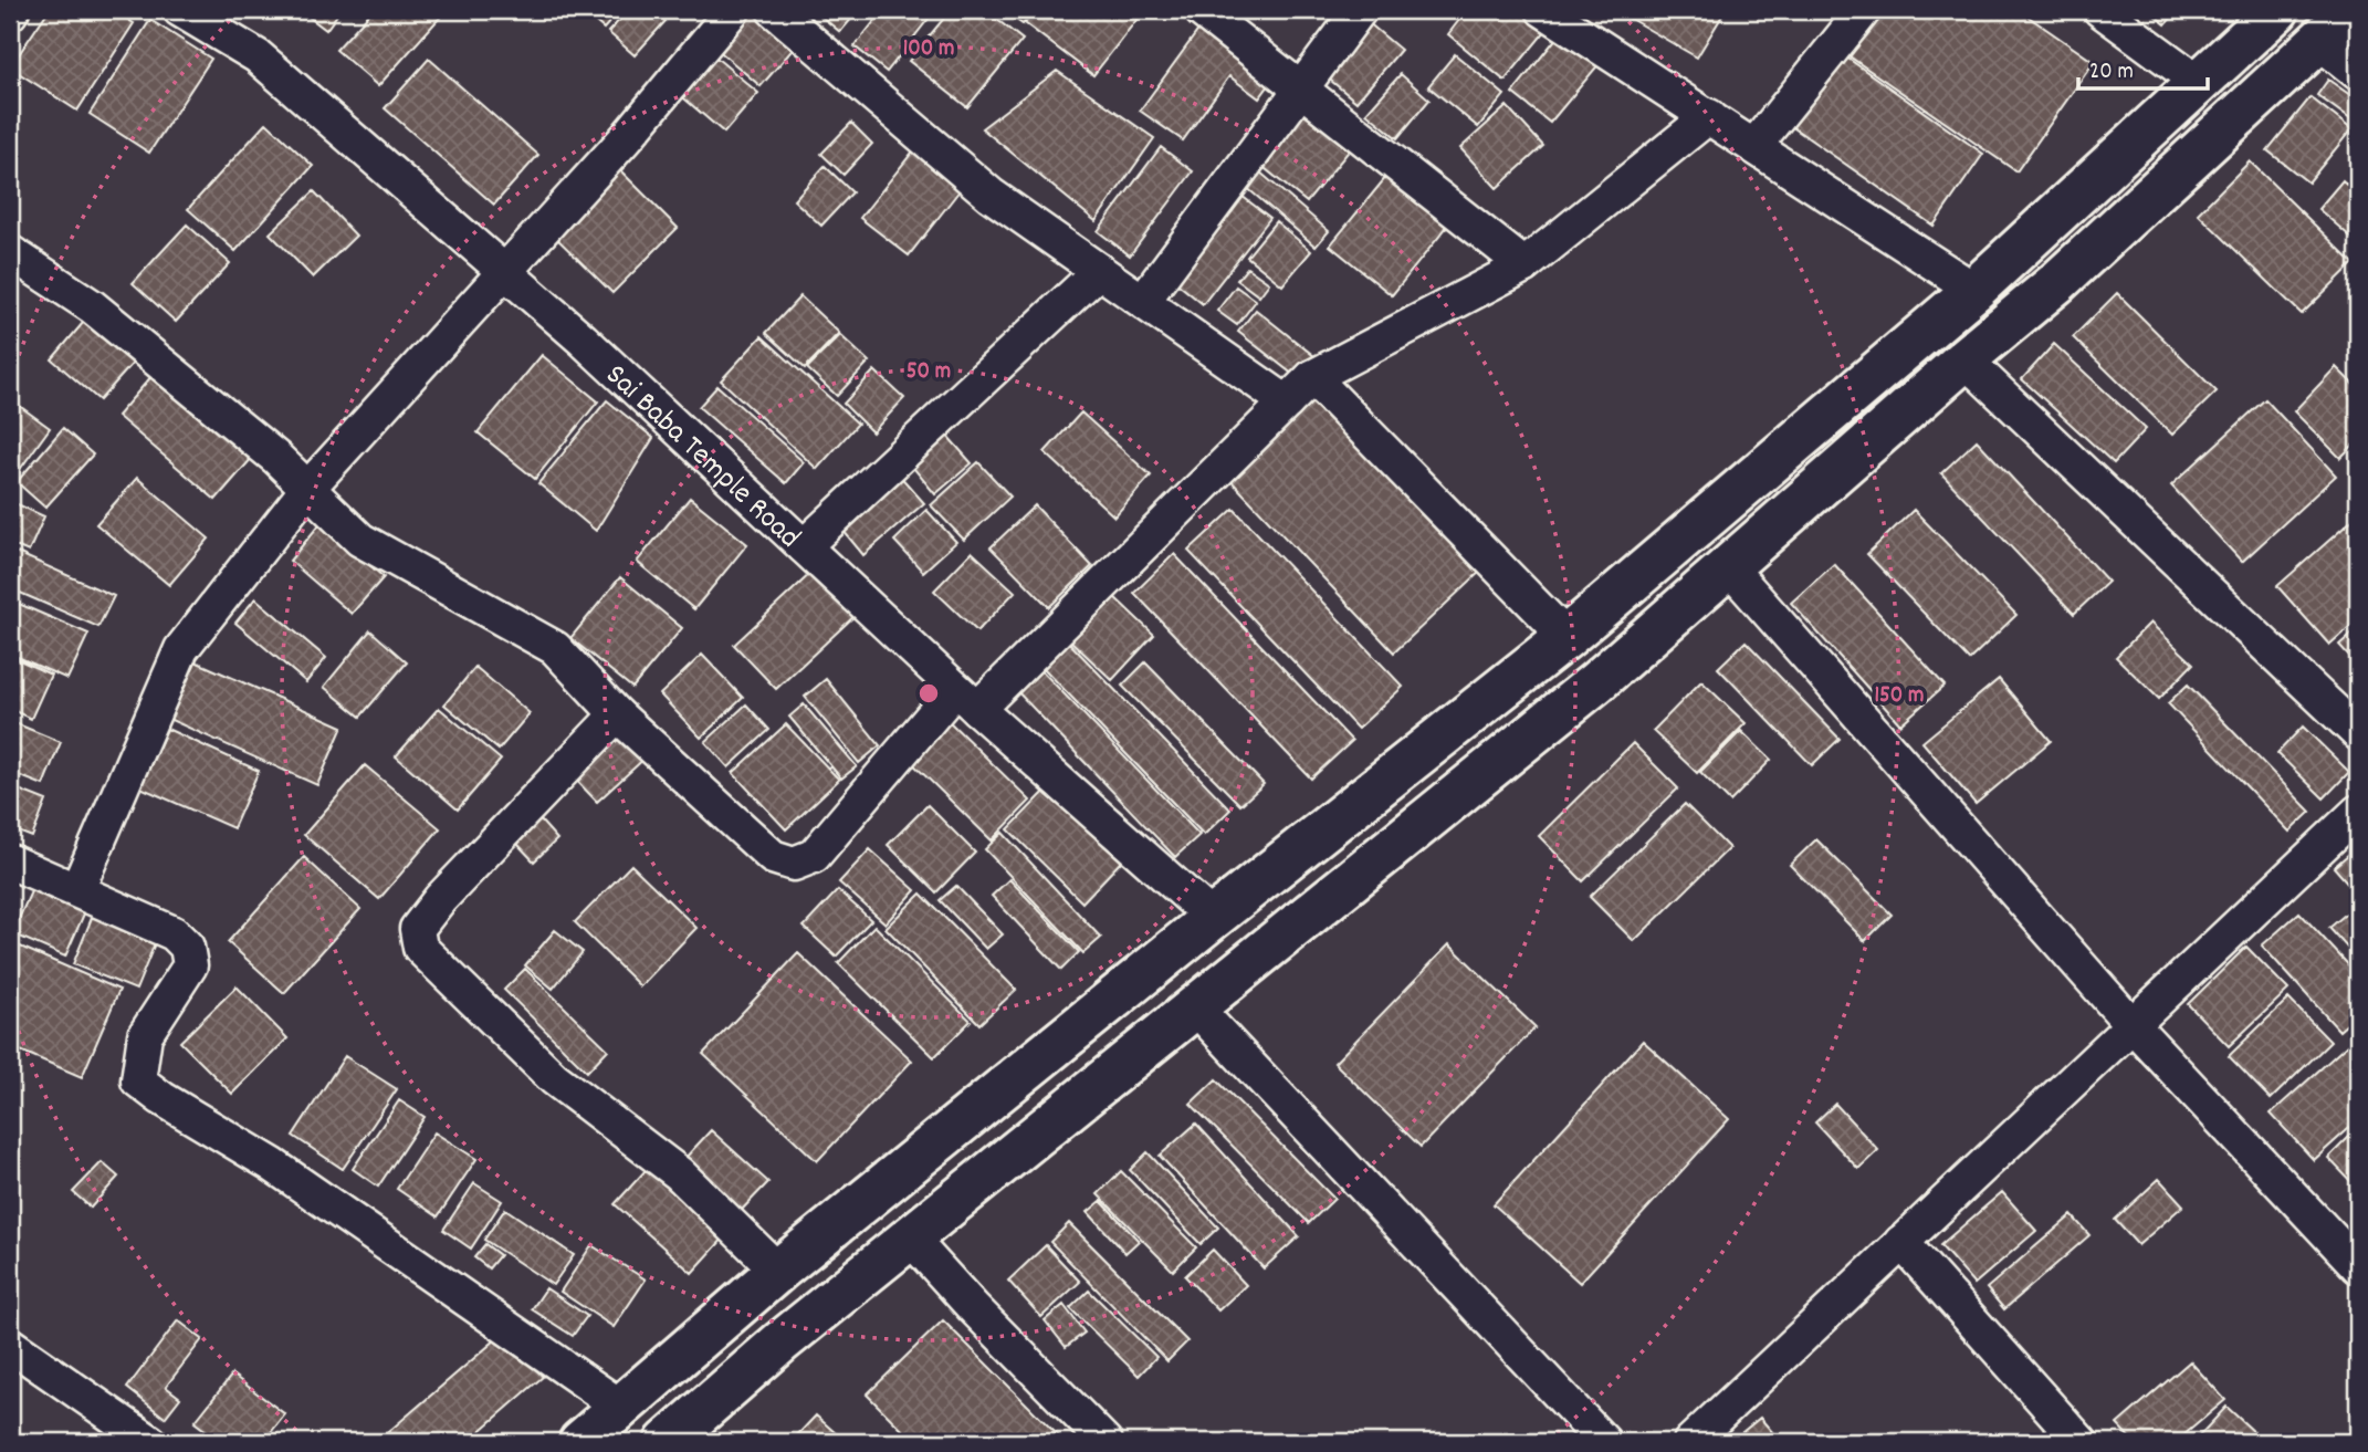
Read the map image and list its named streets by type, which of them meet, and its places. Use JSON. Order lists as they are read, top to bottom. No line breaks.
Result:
{"streets":{"street":["Sai Baba Temple Road"]},"scale_bar":"20 m","rings":["100 m","50 m","150 m"]}
